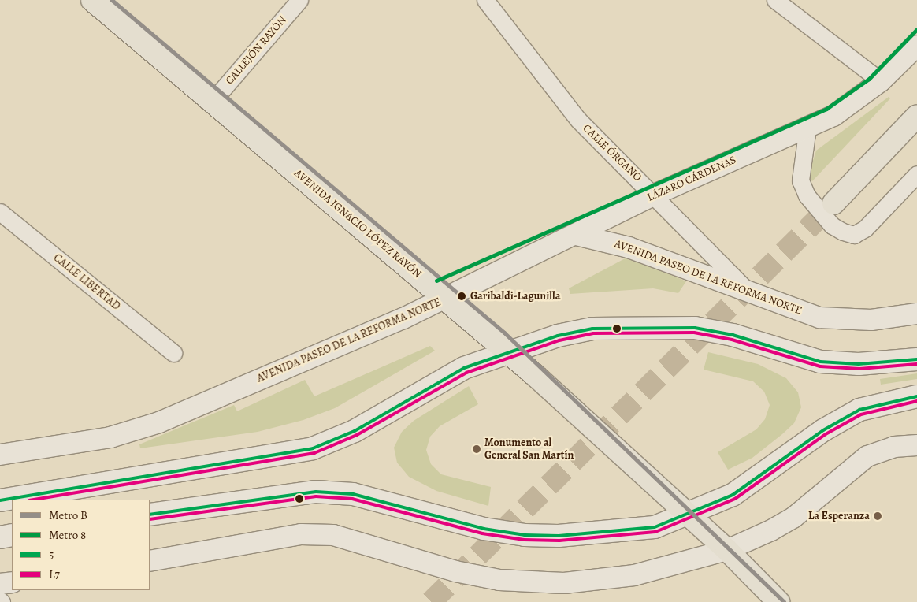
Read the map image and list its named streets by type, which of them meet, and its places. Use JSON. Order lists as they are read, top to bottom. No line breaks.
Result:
{"streets":{"main road":["AVENIDA IGNACIO LÓPEZ RAYÓN"],"street":["CALLEJÓN RAYÓN","CALLE ÓRGANO","LÁZARO CÁRDENAS","AVENIDA PASEO DE LA REFORMA NORTE","CALLE LIBERTAD"]},"crossings":[["CALLEJÓN RAYÓN","AVENIDA IGNACIO LÓPEZ RAYÓN"],["CALLE ÓRGANO","LÁZARO CÁRDENAS"],["CALLE ÓRGANO","AVENIDA PASEO DE LA REFORMA NORTE"],["LÁZARO CÁRDENAS","AVENIDA PASEO DE LA REFORMA NORTE"],["AVENIDA IGNACIO LÓPEZ RAYÓN","AVENIDA PASEO DE LA REFORMA NORTE"]],"places":["Garibaldi-Lagunilla","Monumento al General San Martín","La Esperanza"],"lines":["metro line B","metro line 8","transit line 5","transit line L7"],"legend":["Metro B","Metro 8","5","L7"]}
